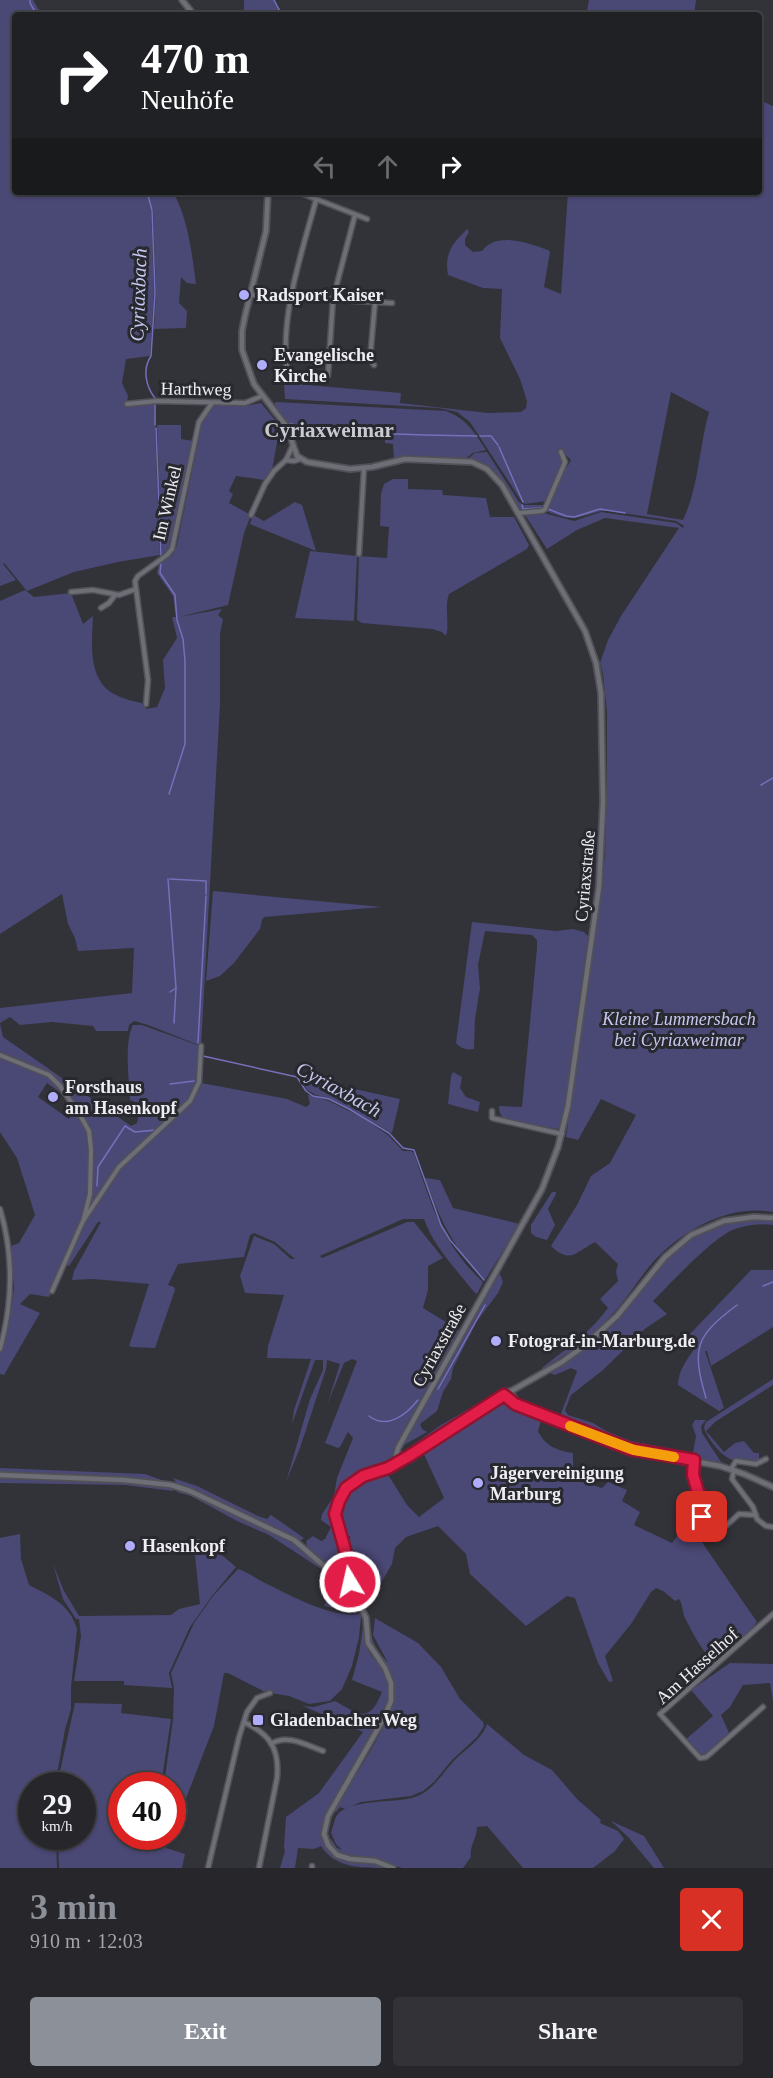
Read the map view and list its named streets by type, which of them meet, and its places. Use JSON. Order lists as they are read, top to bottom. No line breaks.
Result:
{"streets":{"street":["Harthweg","Im Winkel","Cyriaxstraße","Am Hasselhof"]},"crossings":[["Harthweg","Im Winkel"]],"districts":["Cyriaxweimar"],"water":["Cyriaxbach"],"parks":["Kleine Lummersbach bei Cyriaxweimar"],"places":{"other":["Radsport Kaiser","Evangelische Kirche","Forsthaus am Hasenkopf","Fotograf-in-Marburg.de","Jägervereinigung Marburg","Hasenkopf"],"transit":["Gladenbacher Weg"]},"page":{"turn":["470 m","Neuhöfe"],"speed":"29 km/h","limit":"40","heading":["3 min","910 m · 12:03"],"buttons":["Exit","Share"]}}
